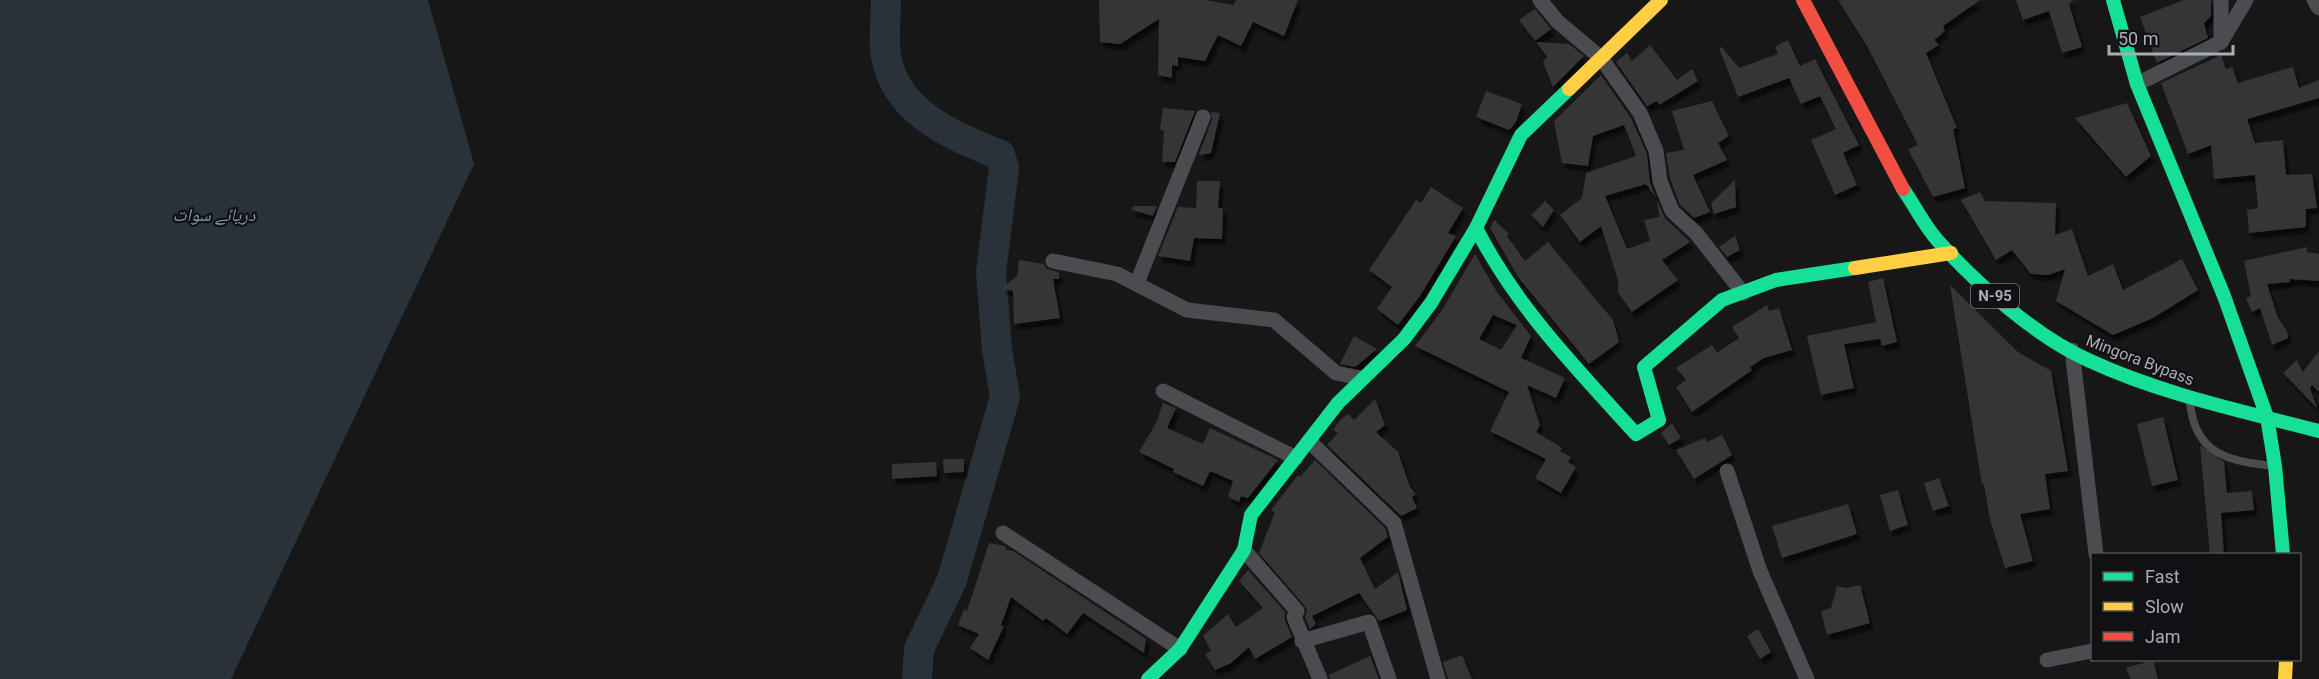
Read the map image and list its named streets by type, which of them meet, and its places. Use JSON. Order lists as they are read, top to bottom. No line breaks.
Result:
{"streets":{"main road":["N-95","Mingora Bypass"]},"water":["دریائے سوات"],"legend":["Fast","Slow","Jam"],"scale_bar":"50 m"}
